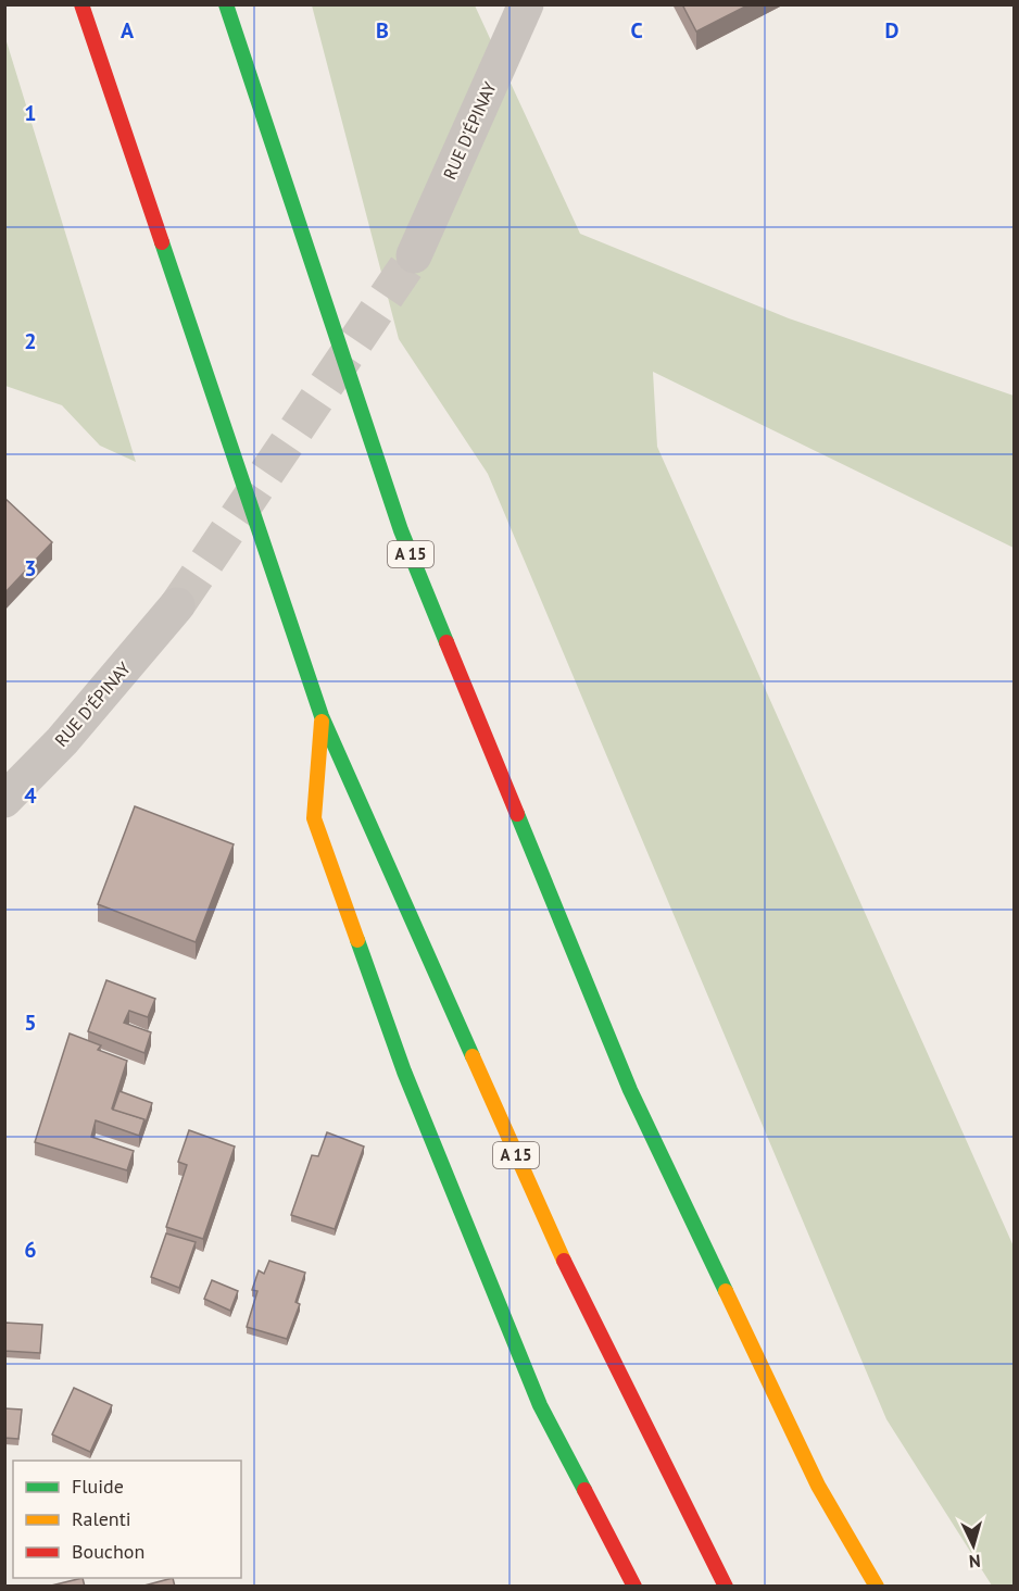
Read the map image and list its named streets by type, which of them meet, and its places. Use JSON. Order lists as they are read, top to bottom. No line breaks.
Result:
{"streets":{"highway":["A 15"],"street":["RUE D'ÉPINAY"]},"legend":["Fluide","Ralenti","Bouchon"],"north":"bottom","grid":{"columns":["A","B","C","D"],"rows":["1","2","3","4","5","6"]}}
